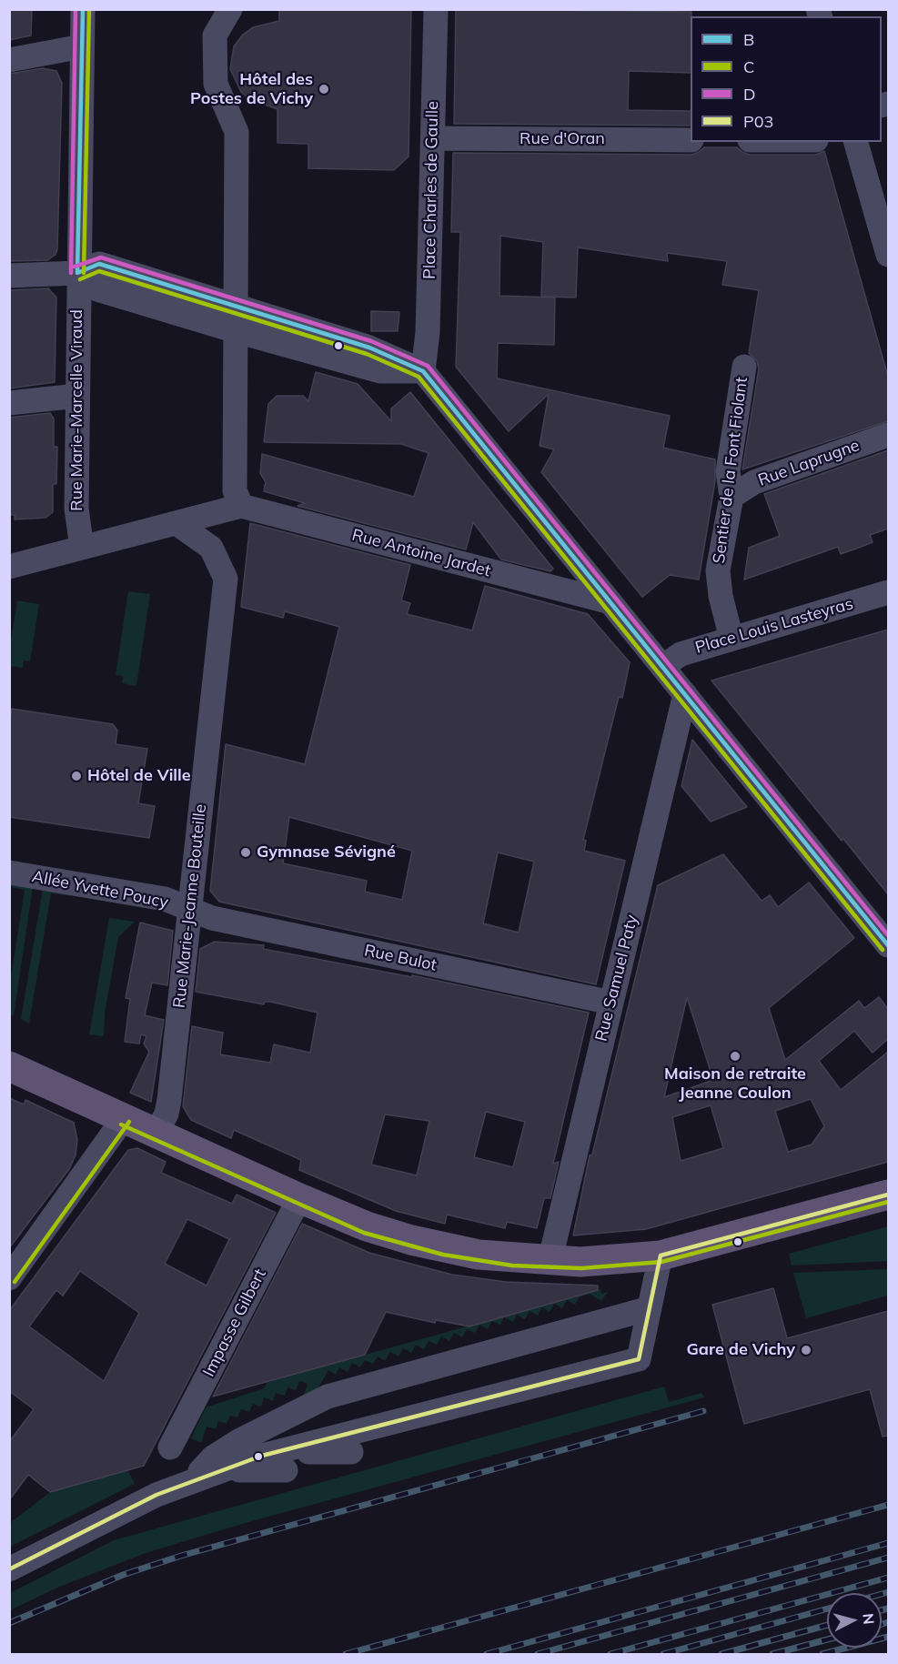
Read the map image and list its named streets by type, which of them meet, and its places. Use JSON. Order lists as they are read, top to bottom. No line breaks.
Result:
{"streets":{"street":["Rue d'Oran","Place Charles de Gaulle","Rue Marie-Marcelle Viraud","Rue Laprugne","Sentier de la Font Fiolant","Rue Antoine Jardet","Place Louis Lasteyras","Allée Yvette Poucy","Rue Marie-Jeanne Bouteille","Rue Bulot","Rue Samuel Paty","Impasse Gilbert"]},"crossings":[["Rue d'Oran","Place Charles de Gaulle"],["Rue Laprugne","Sentier de la Font Fiolant"],["Sentier de la Font Fiolant","Place Louis Lasteyras"],["Allée Yvette Poucy","Rue Marie-Jeanne Bouteille"],["Allée Yvette Poucy","Rue Bulot"],["Rue Marie-Jeanne Bouteille","Rue Bulot"],["Rue Bulot","Rue Samuel Paty"]],"places":["Hôtel des Postes de Vichy","Hôtel de Ville","Gymnase Sévigné","Maison de retraite Jeanne Coulon","Gare de Vichy"],"lines":["transit line B","transit line C","transit line D","transit line P03"],"legend":["B","C","D","P03"],"north":"right"}
